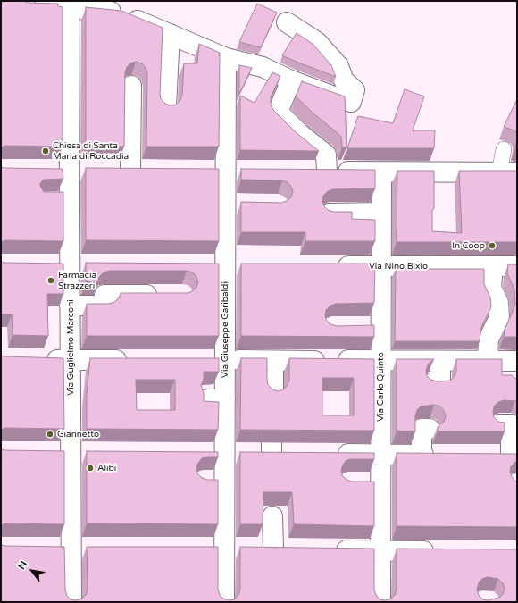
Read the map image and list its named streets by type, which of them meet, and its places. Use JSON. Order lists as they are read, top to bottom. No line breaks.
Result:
{"streets":{"street":["Via Nino Bixio","Via Giuseppe Garibaldi","Via Guglielmo Marconi","Via Carlo Quinto"]},"crossings":[["Via Nino Bixio","Via Carlo Quinto"]],"places":["Chiesa di Santa Maria di Roccadia","In Coop","Farmacia Strazzeri","Giannetto","Alibi"],"north":"top left"}
